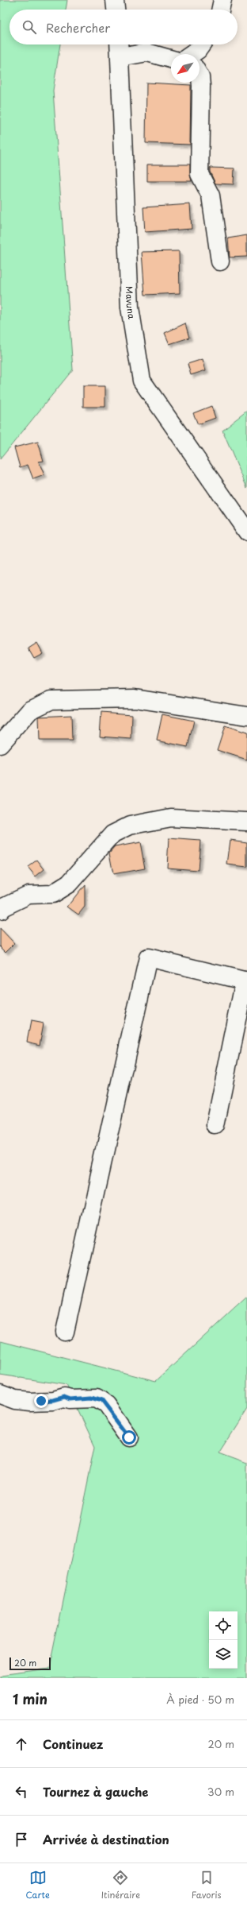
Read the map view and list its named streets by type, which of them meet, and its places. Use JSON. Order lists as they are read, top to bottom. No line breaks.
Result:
{"streets":{"street":["Mavuna"]},"scale_bar":"20 m","north":"bottom left","page":{"search":"Rechercher","scale":"20 m","heading":["1 min","À pied · 50 m"],"list":[["Continuez","20 m"],["Tournez à gauche","30 m"],"Arrivée à destination"],"nav":["Carte","Itinéraire","Favoris"]}}
